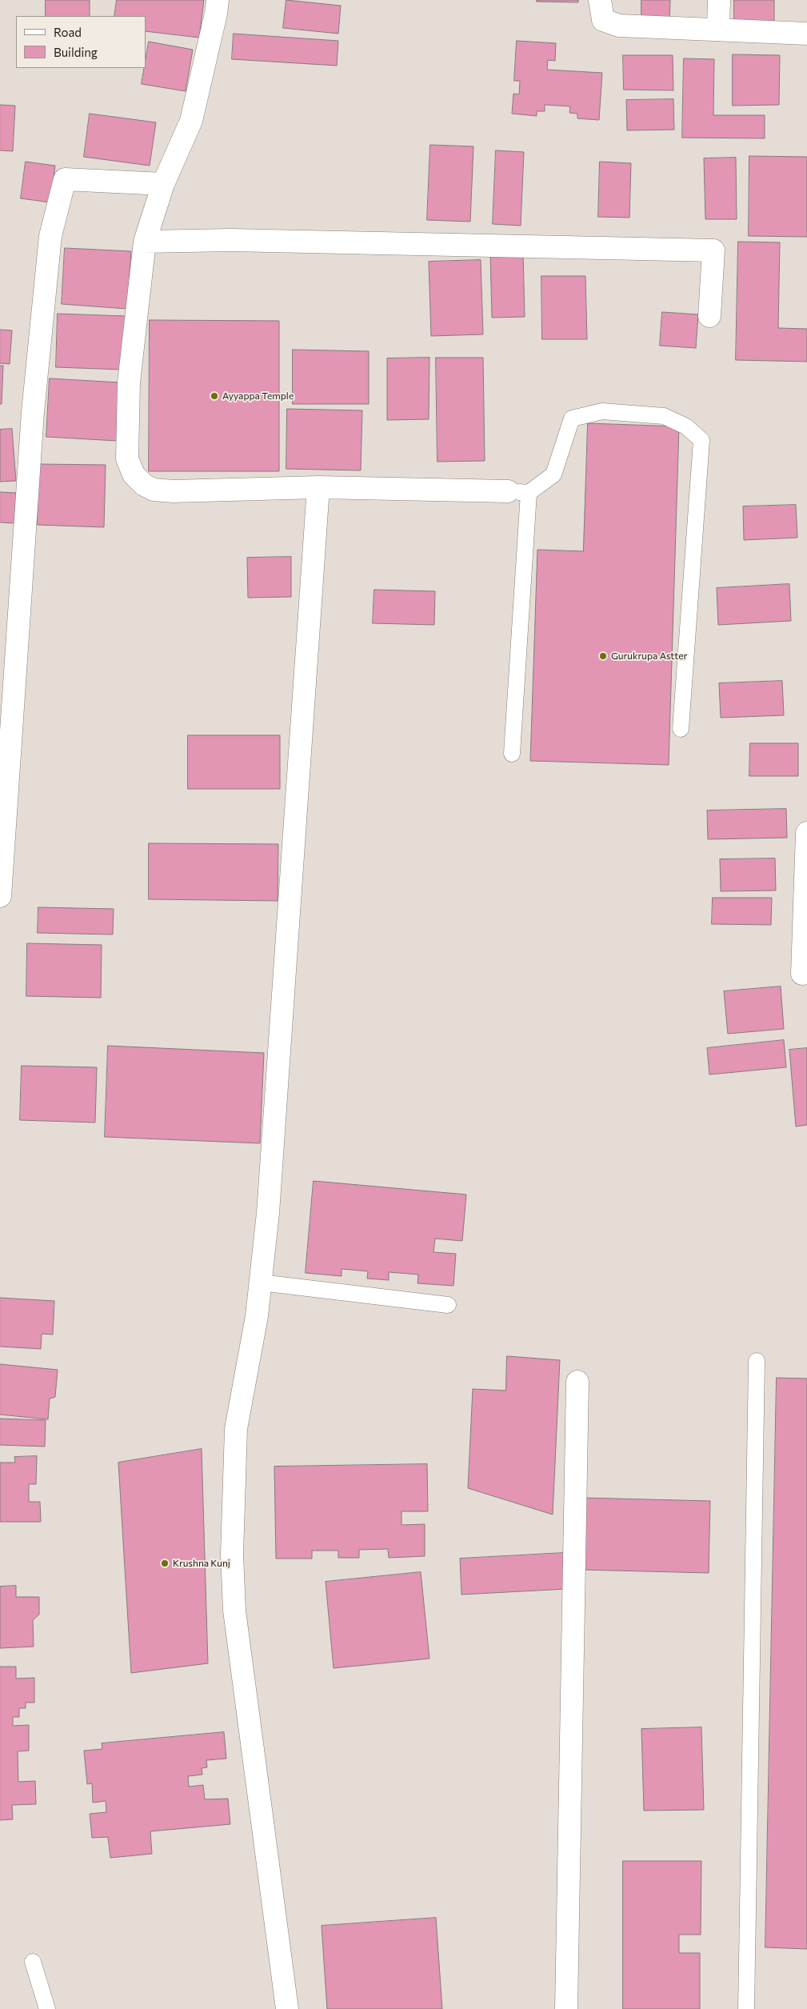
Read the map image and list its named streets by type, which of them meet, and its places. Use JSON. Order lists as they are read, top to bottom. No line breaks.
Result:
{"places":["Ayyappa Temple","Gurukrupa Astter","Krushna Kunj"],"legend":["Road","Building"]}
